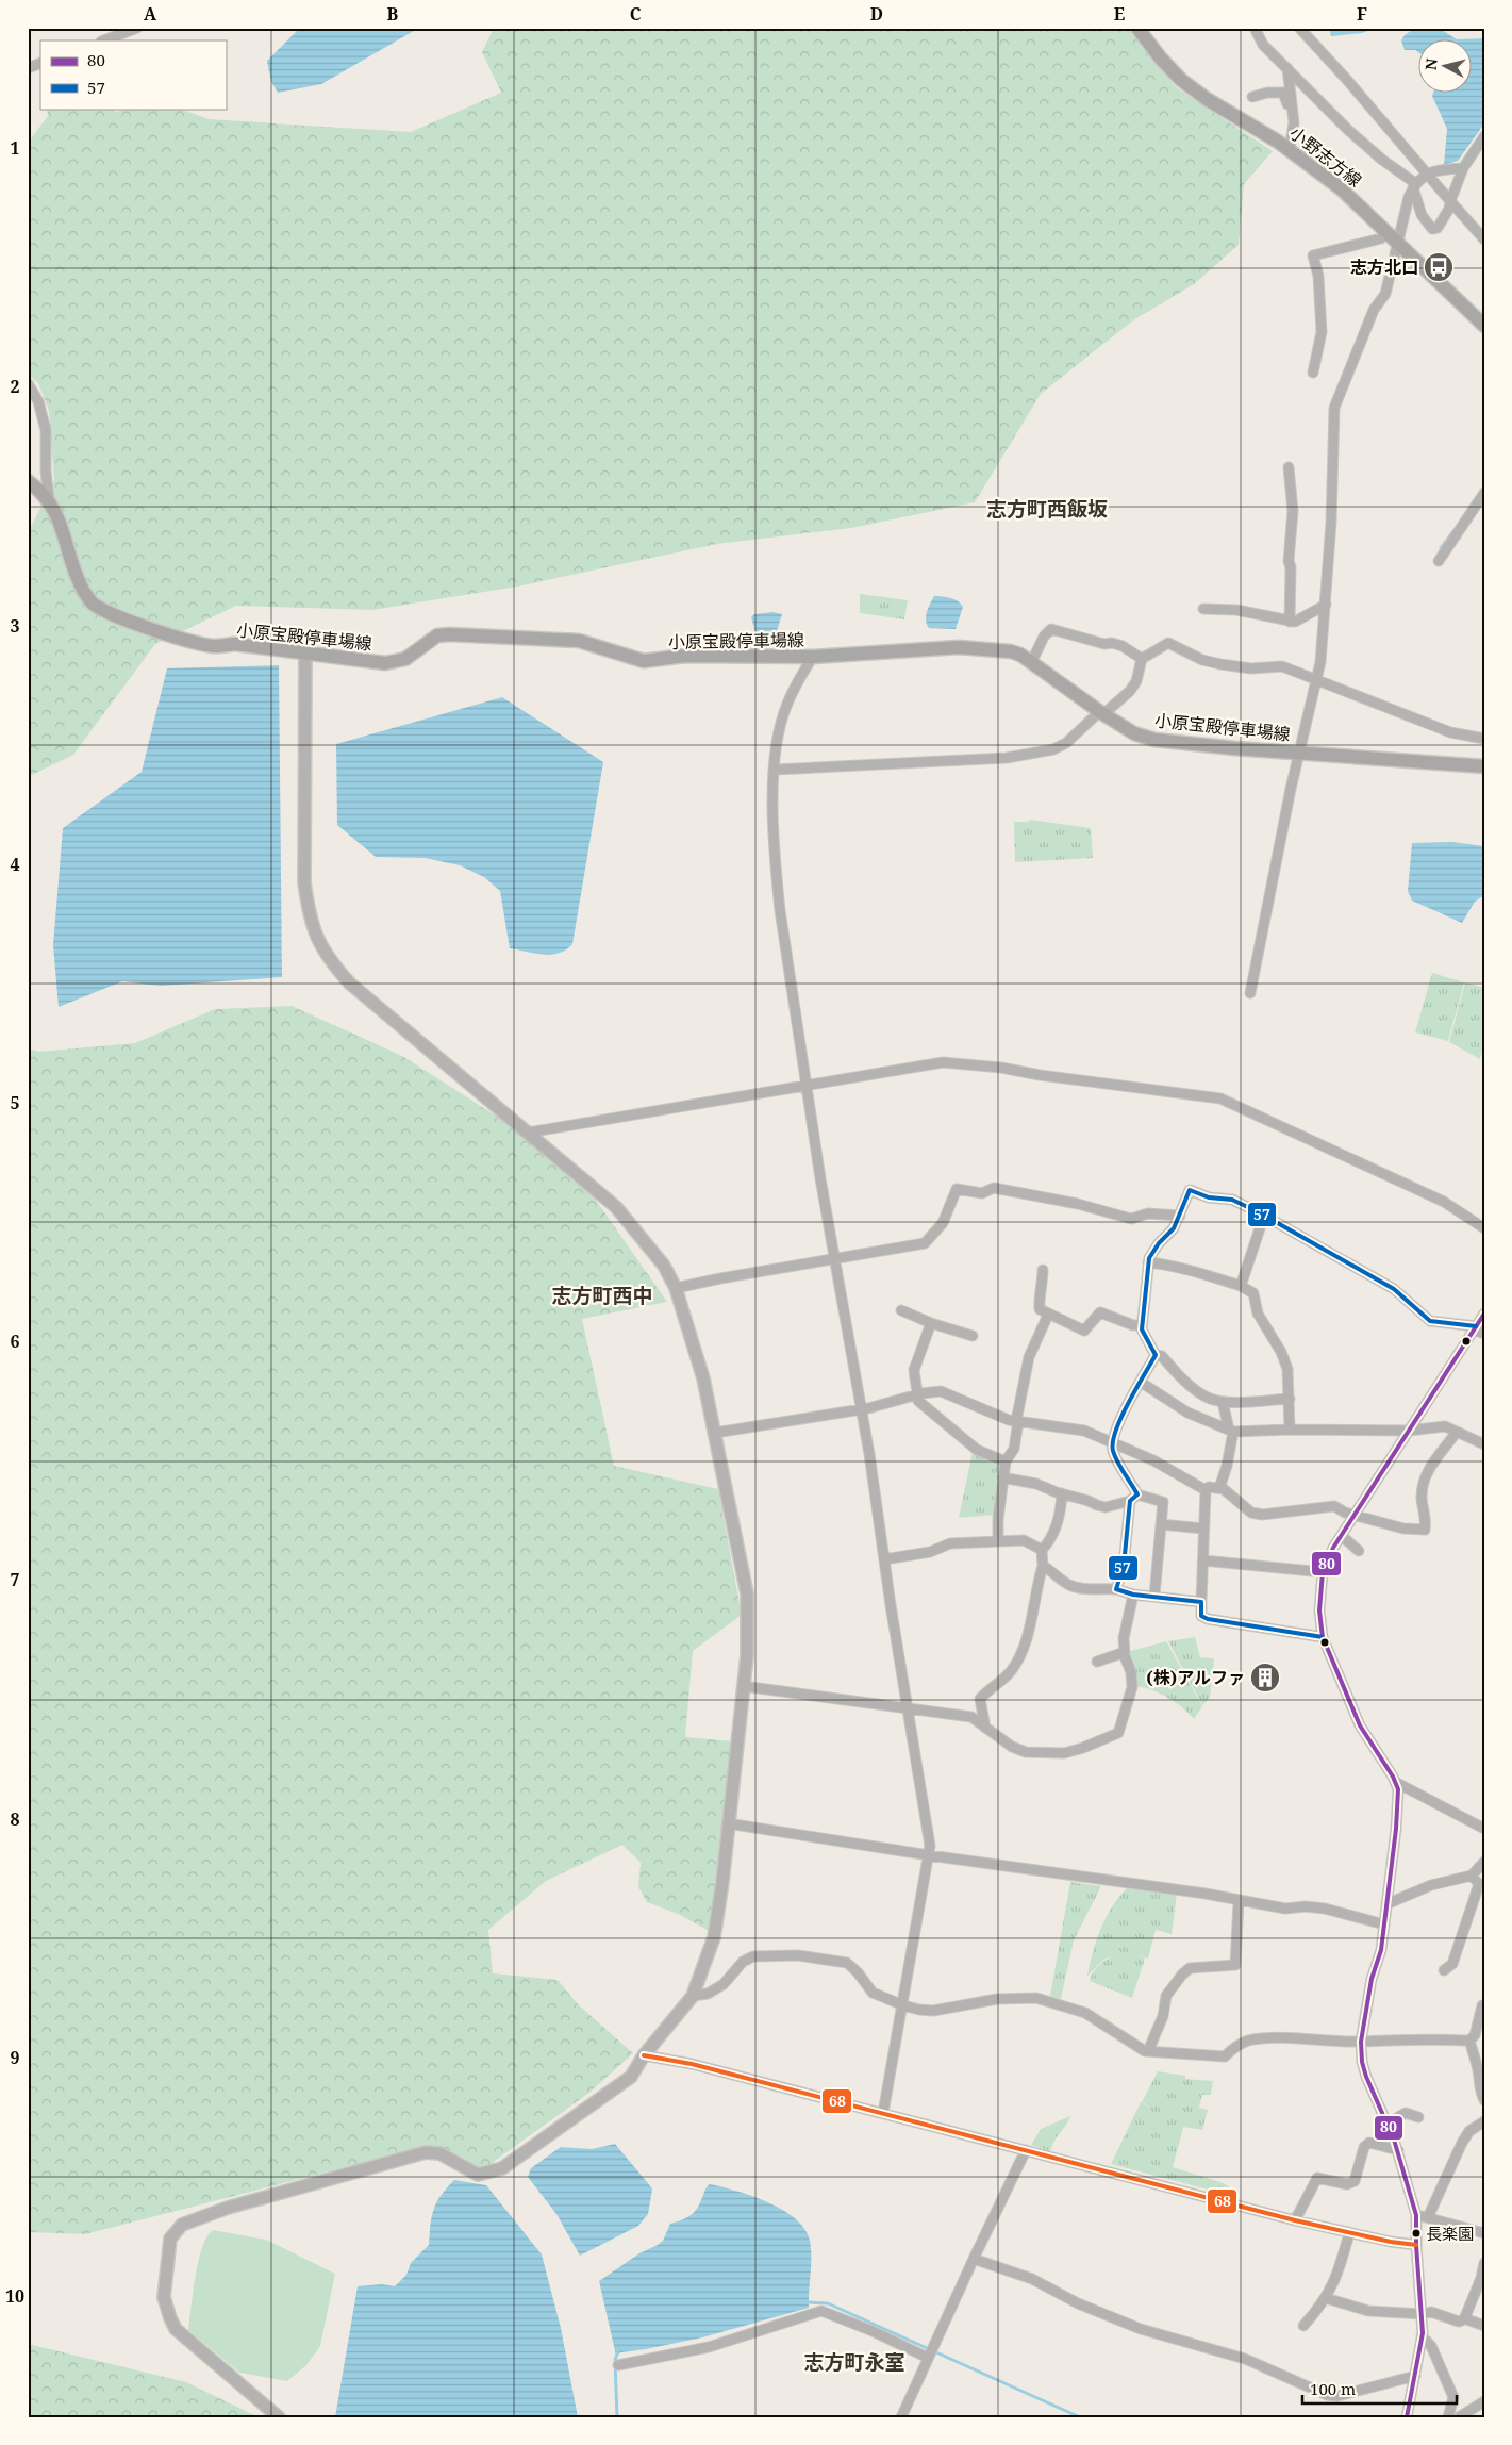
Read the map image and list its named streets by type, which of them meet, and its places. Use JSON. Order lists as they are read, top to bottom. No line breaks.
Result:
{"streets":{"main road":["小野志方線","小原宝殿停車場線"]},"districts":["志方町西飯坂","志方町西中","志方町永室"],"places":{"bus stop":["志方北口"],"building":["(株)アルファ"],"other":["長楽園"]},"lines":["transit line 57","transit line 80","transit line 68"],"legend":["80","57"],"scale_bar":"100 m","north":"left","grid":{"columns":["A","B","C","D","E","F"],"rows":["1","2","3","4","5","6","7","8","9","10"]}}
